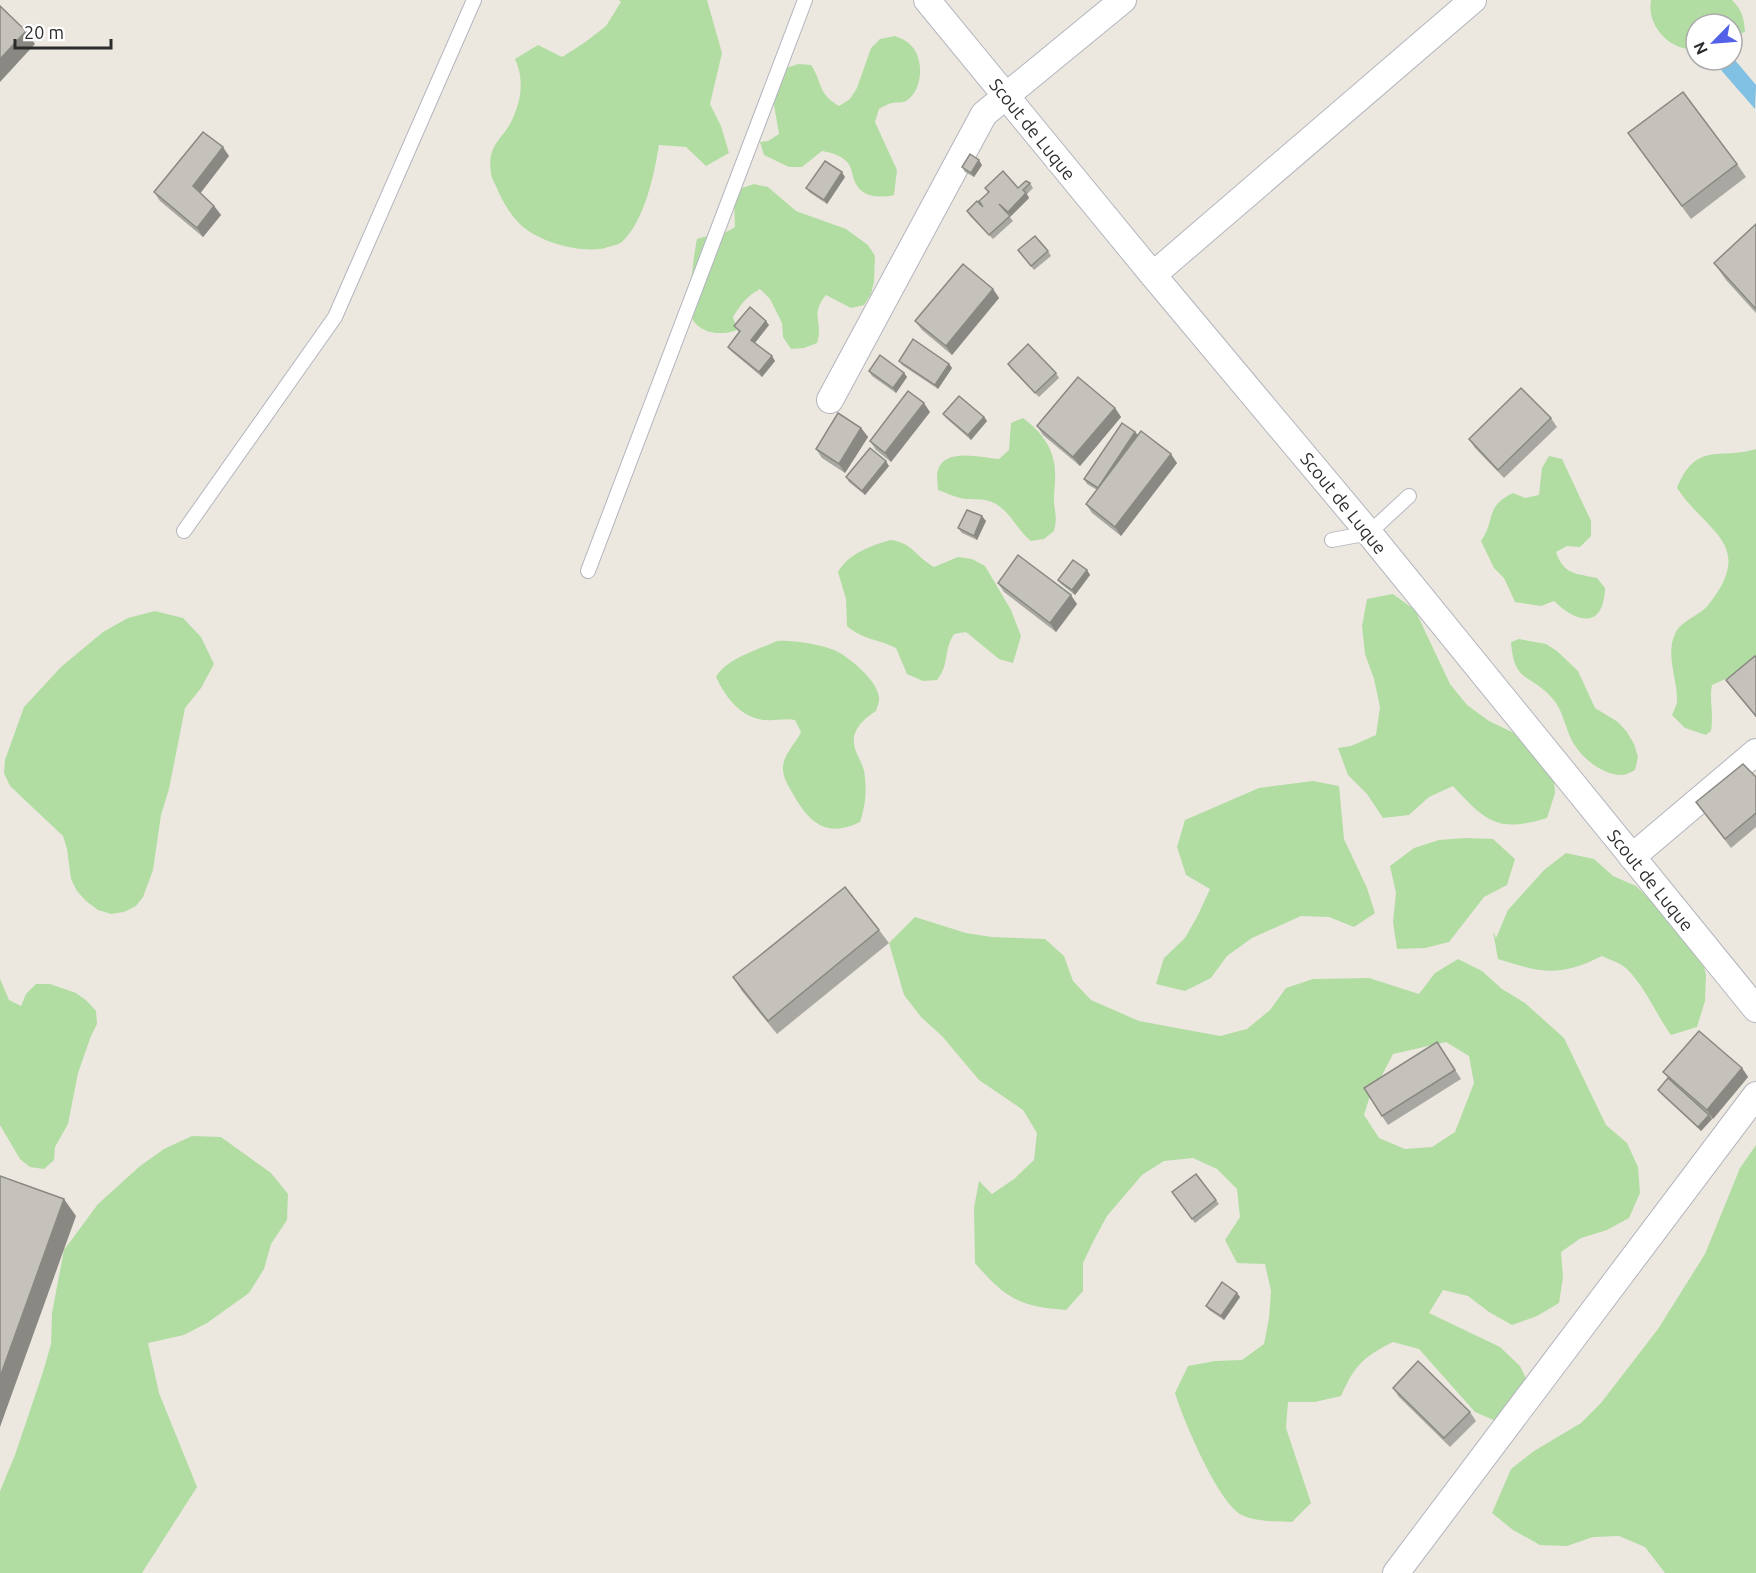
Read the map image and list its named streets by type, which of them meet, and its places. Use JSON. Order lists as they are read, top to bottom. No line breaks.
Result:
{"streets":{"street":["Scout de Luque"]},"scale_bar":"20 m","north":"bottom left"}
